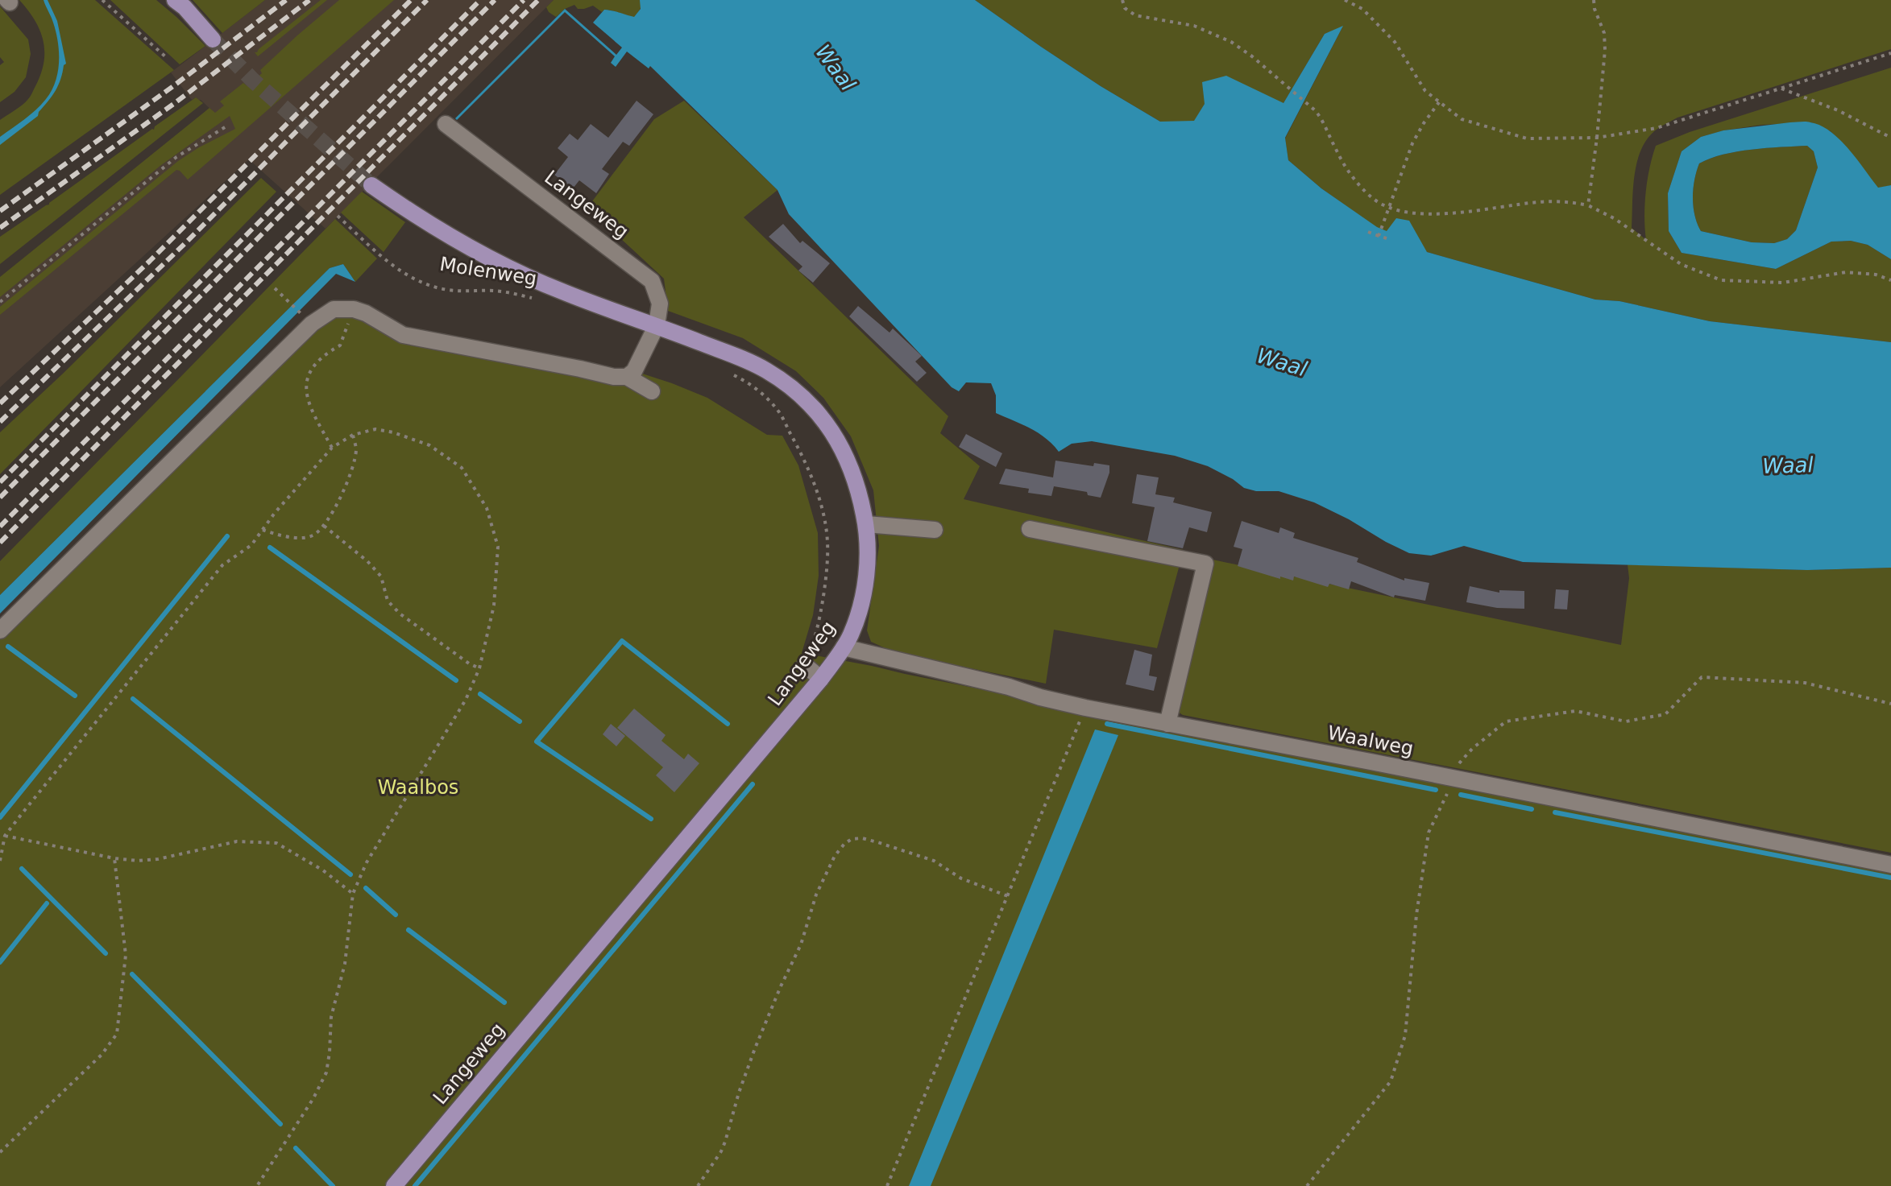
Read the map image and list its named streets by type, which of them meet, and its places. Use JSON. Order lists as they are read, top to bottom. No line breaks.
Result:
{"streets":{"main road":["Langeweg","Molenweg"],"street":["Waalweg"]},"crossings":[["Langeweg","Molenweg"],["Langeweg","Waalweg"]],"water":["Waal"],"parks":["Waalbos"]}
